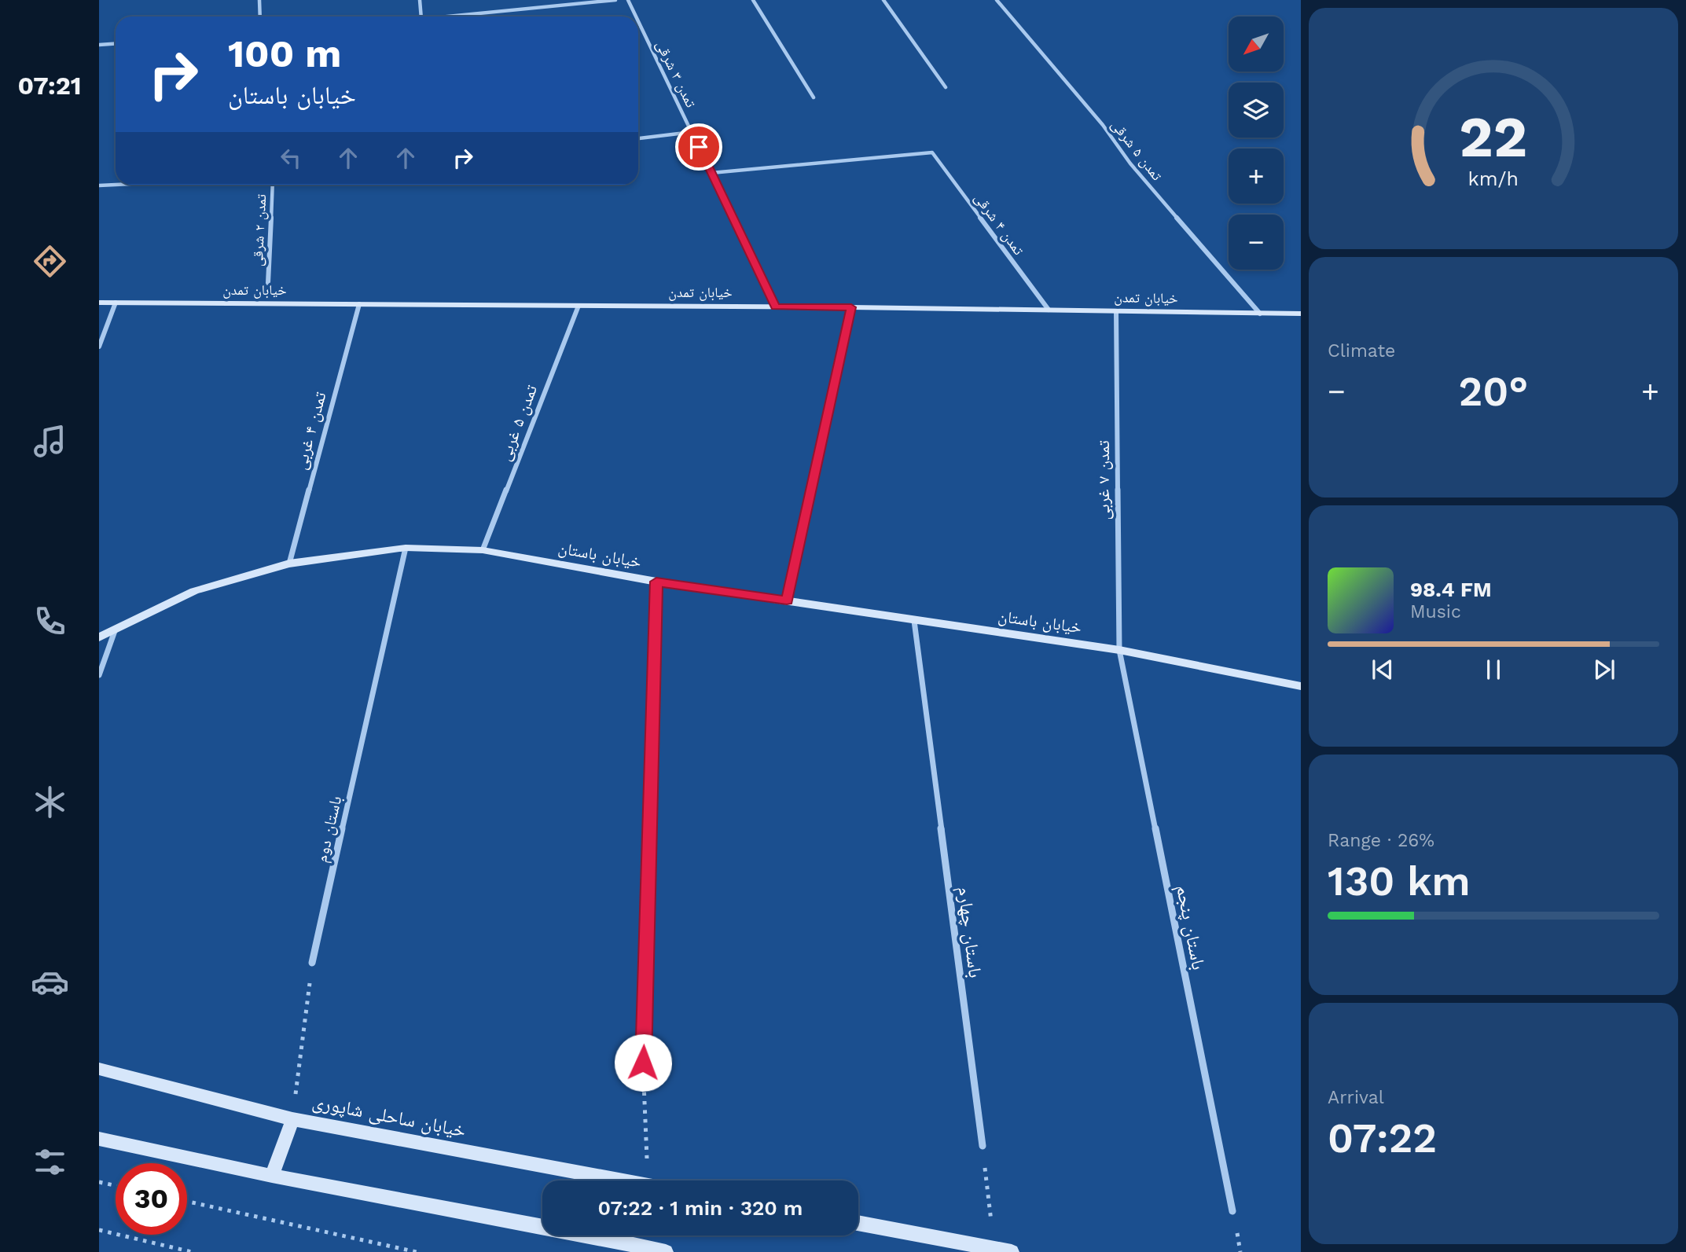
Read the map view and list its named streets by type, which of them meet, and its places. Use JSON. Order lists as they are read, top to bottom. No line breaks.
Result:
{"streets":{"street":["تمدن ۳ شرقی","تمدن ۵ شرقی","تمدن ۴ شرقی","تمدن ۲ شرقی","خیابان تمدن","تمدن ۵ غربی","تمدن ۴ غربی","تمدن ۷ غربی","خیابان باستان","باستان دوم","باستان پنجم","باستان چهارم","خیابان ساحلی شاپوری"]},"crossings":[["تمدن ۳ شرقی","تمدن ۴ شرقی"],["تمدن ۳ شرقی","خیابان تمدن"],["تمدن ۵ شرقی","خیابان تمدن"],["تمدن ۴ شرقی","خیابان تمدن"],["خیابان تمدن","تمدن ۵ غربی"],["خیابان تمدن","تمدن ۴ غربی"],["خیابان تمدن","تمدن ۷ غربی"],["تمدن ۵ غربی","خیابان باستان"],["تمدن ۴ غربی","خیابان باستان"],["تمدن ۷ غربی","خیابان باستان"],["تمدن ۷ غربی","باستان پنجم"],["خیابان باستان","باستان دوم"],["خیابان باستان","باستان پنجم"],["خیابان باستان","باستان چهارم"]],"north":"bottom left","page":{"tabs":"07:21","map_buttons":["+","−"],"turn":["100 m","خیابان باستان"],"tile":["Climate",["Range · 26%","130 km"],["Arrival","07:22"]],"heat":["−","20°","+"],"song":["98.4 FM","Music"],"limit":"30","trip":"07:22 · 1 min · 320 m","gauge":["22","km/h"]}}
